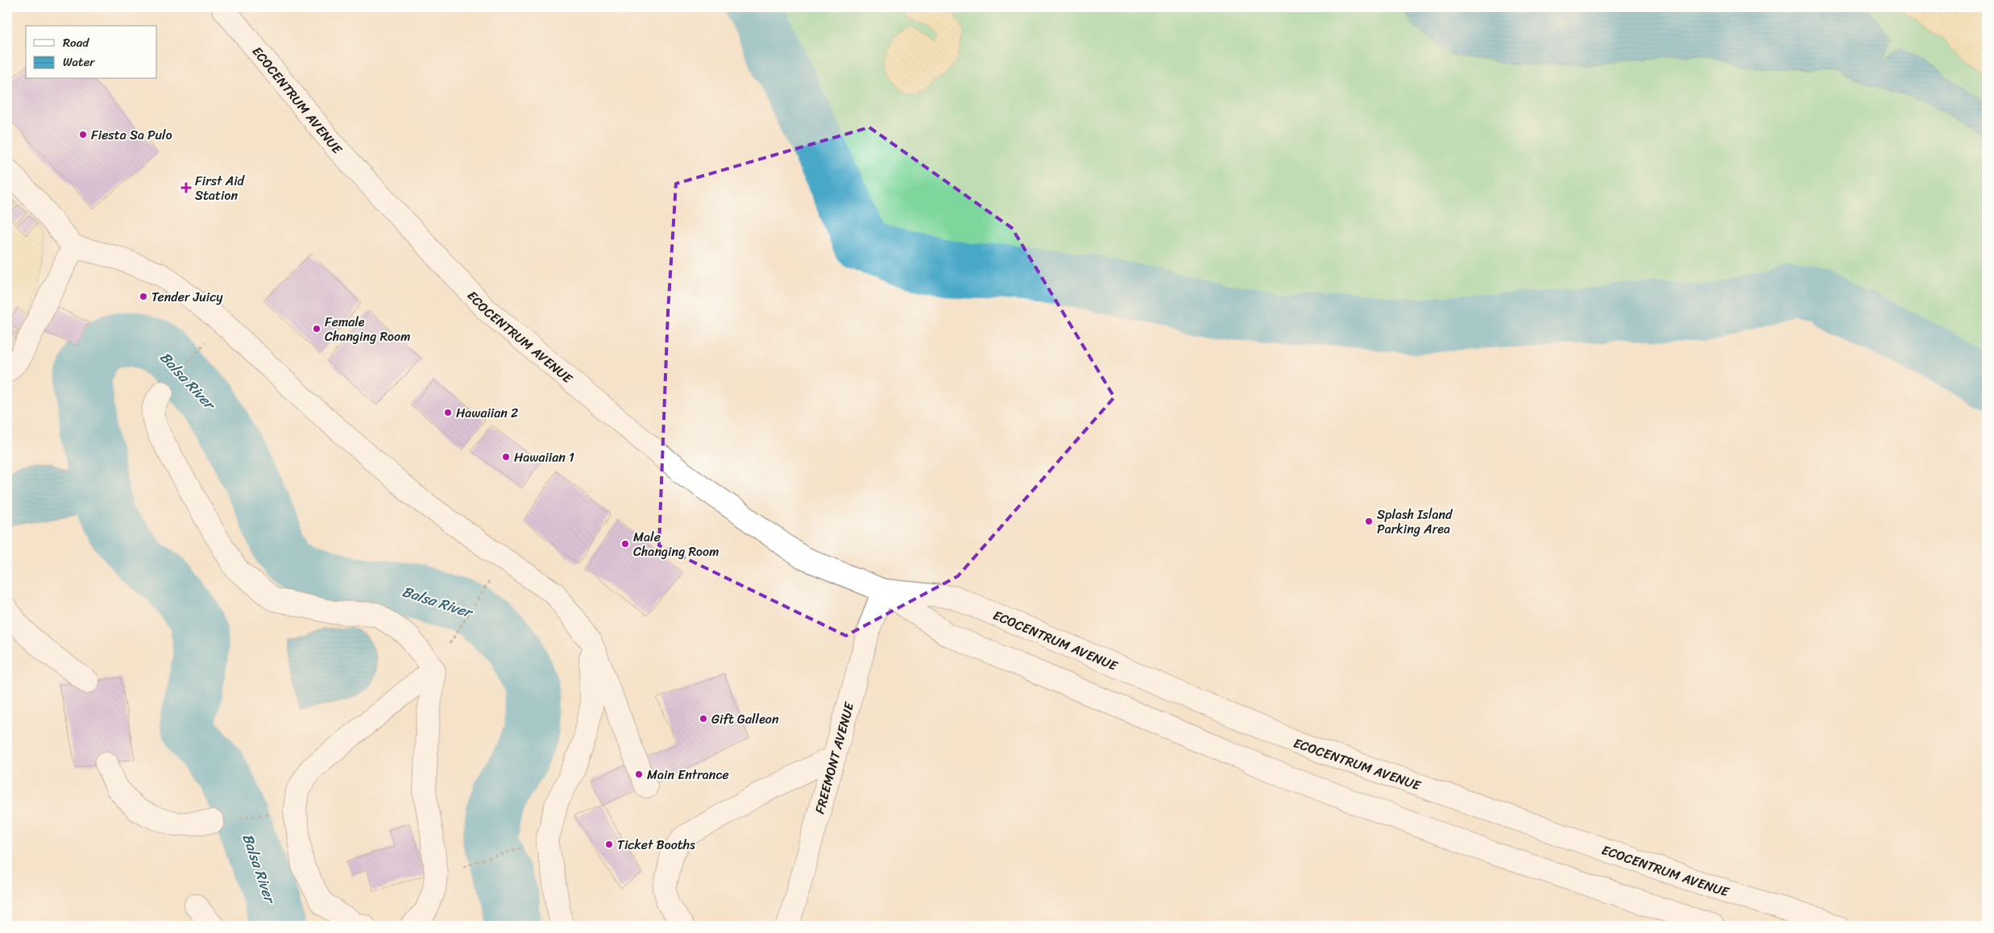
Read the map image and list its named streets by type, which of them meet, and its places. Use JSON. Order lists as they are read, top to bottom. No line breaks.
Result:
{"streets":{"street":["ECOCENTRUM AVENUE","FREEMONT AVENUE"]},"crossings":[["ECOCENTRUM AVENUE","FREEMONT AVENUE"]],"water":["Balsa River"],"places":{"other":["Fiesta Sa Pulo","Tender Juicy","Female Changing Room","Hawaiian 2","Hawaiian 1","Splash Island Parking Area","Male Changing Room","Gift Galleon","Main Entrance","Ticket Booths"],"health":["First Aid Station"]},"legend":["Road","Water"]}
